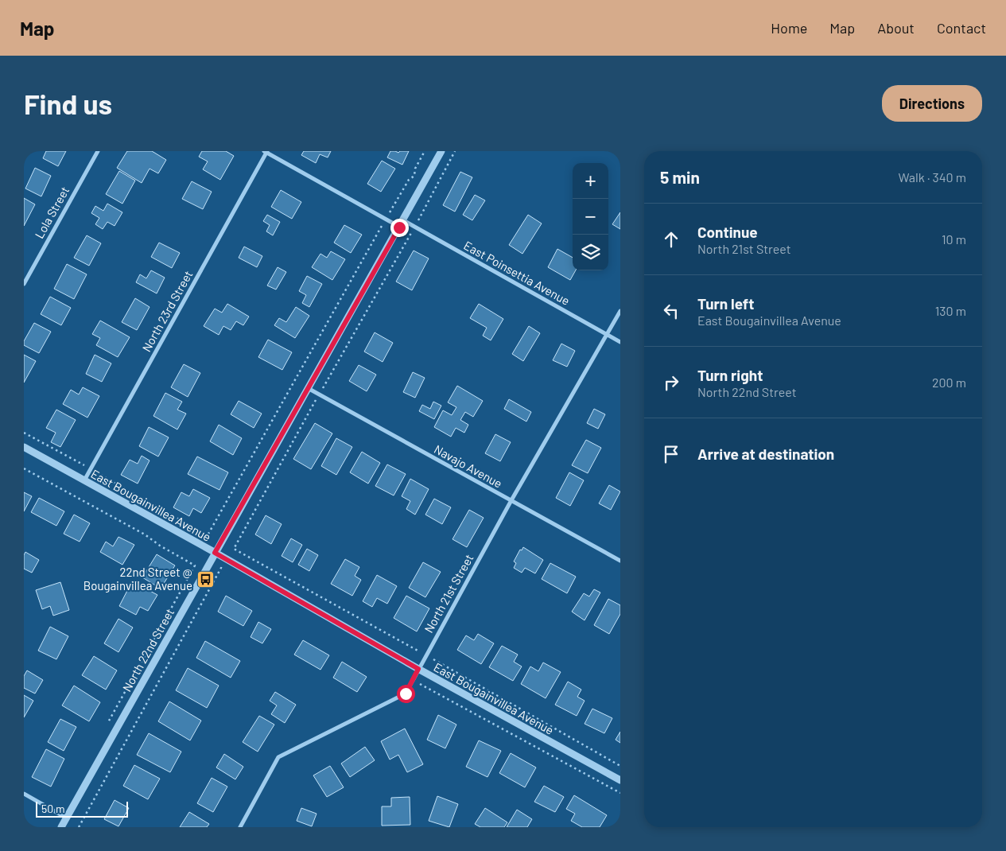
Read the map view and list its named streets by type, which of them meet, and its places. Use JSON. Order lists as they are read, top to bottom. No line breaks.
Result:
{"streets":{"street":["Lola Street","East Poinsettia Avenue","North 23rd Street","Navajo Avenue","East Bougainvillea Avenue","North 21st Street","North 22nd Street"]},"crossings":[["East Poinsettia Avenue","North 23rd Street"],["East Poinsettia Avenue","North 21st Street"],["East Poinsettia Avenue","North 22nd Street"],["North 23rd Street","East Bougainvillea Avenue"],["Navajo Avenue","North 21st Street"],["Navajo Avenue","North 22nd Street"],["East Bougainvillea Avenue","North 21st Street"],["East Bougainvillea Avenue","North 22nd Street"]],"places":{"bus stop":["22nd Street @ Bougainvillea Avenue"]},"scale_bar":"50 m","page":{"header":"Map","nav":["Home","Map","About","Contact"],"buttons":"Directions","title":"Find us","heading":["5 min","Walk · 340 m"],"map_buttons":["+","−"],"list":[["Continue","North 21st Street","10 m"],["Turn left","East Bougainvillea Avenue","130 m"],["Turn right","North 22nd Street","200 m"],"Arrive at destination"],"scale":"50 m"}}
